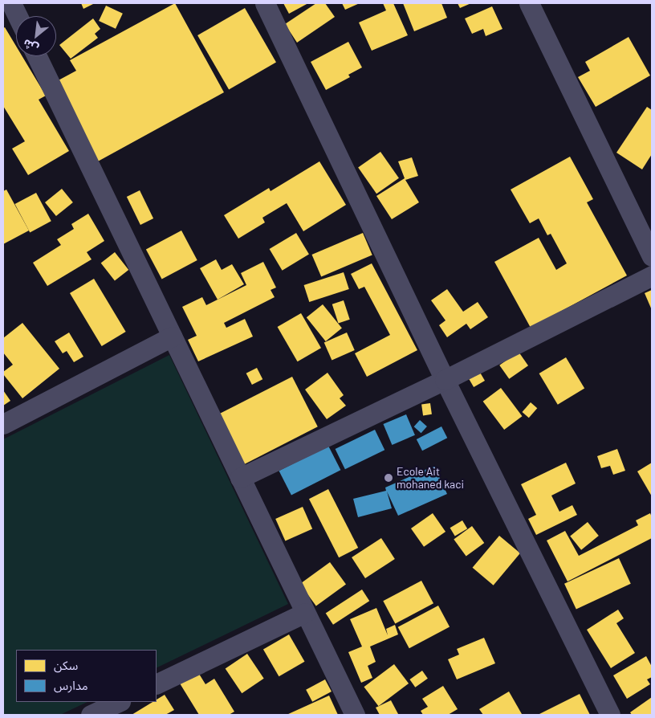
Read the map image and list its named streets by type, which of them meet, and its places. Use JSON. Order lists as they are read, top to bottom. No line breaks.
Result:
{"places":["Ecole Ait mohaned kaci"],"legend":["سكن","مدارس"],"north":"bottom left"}
